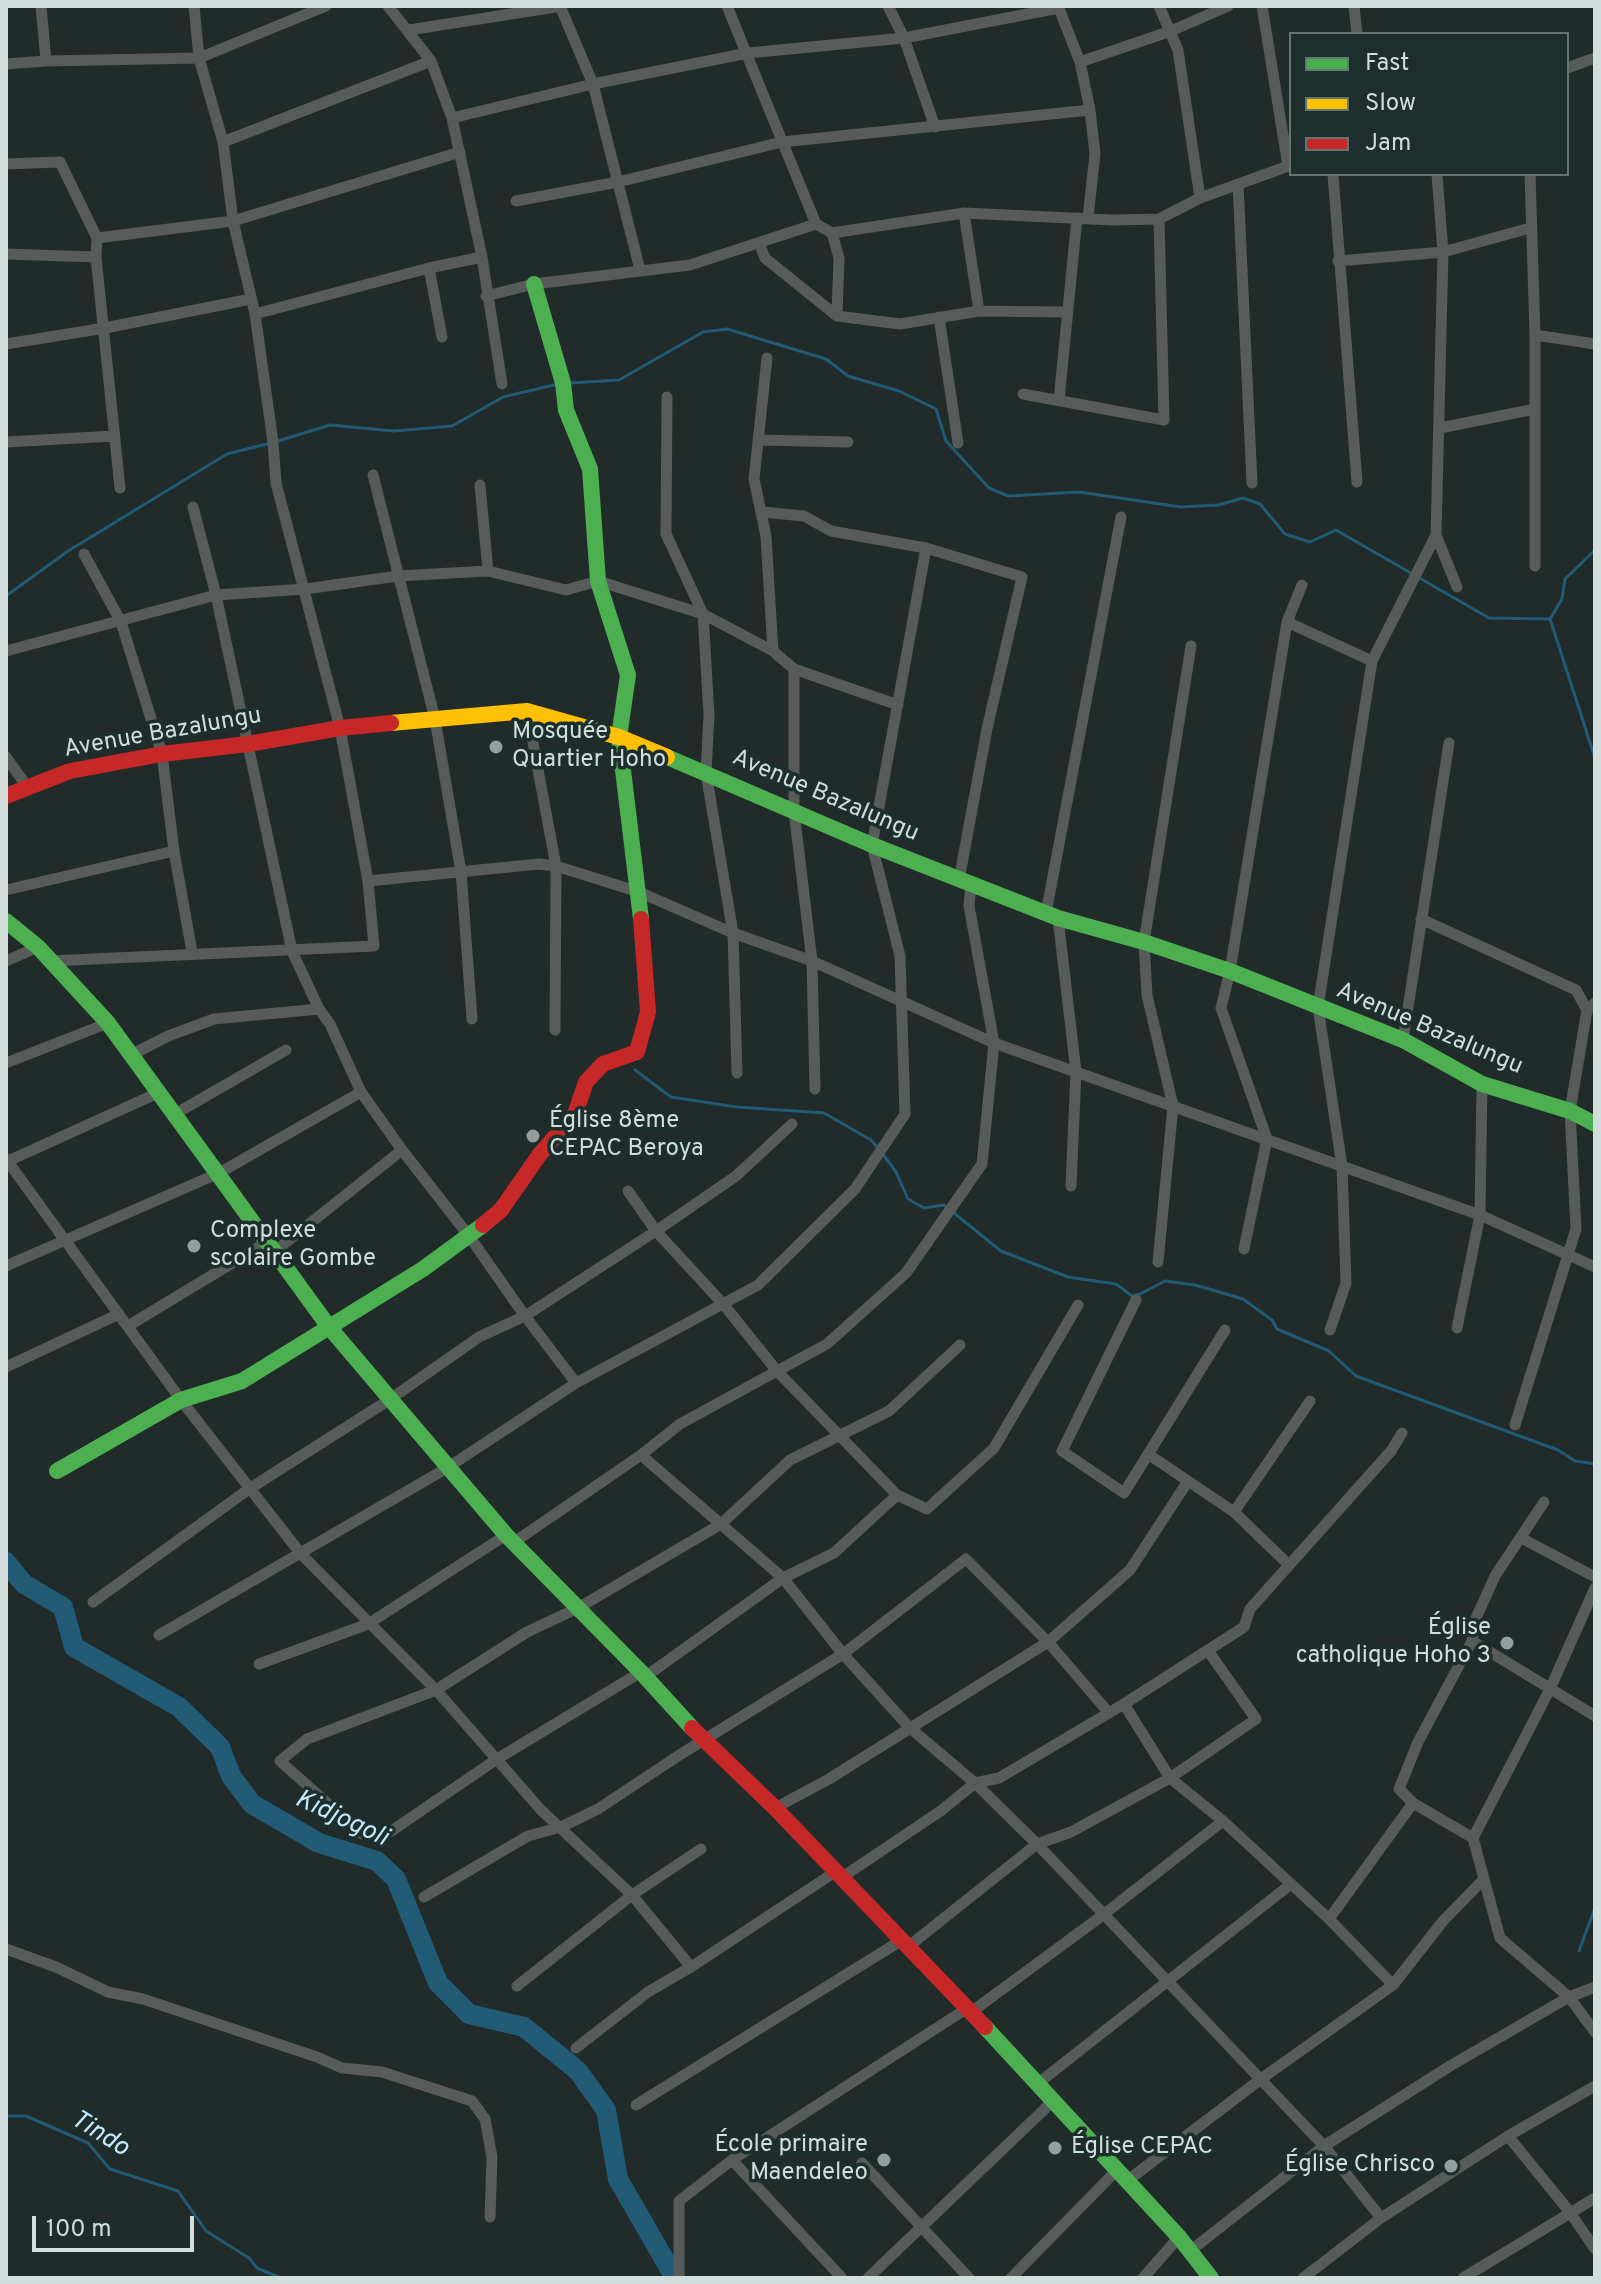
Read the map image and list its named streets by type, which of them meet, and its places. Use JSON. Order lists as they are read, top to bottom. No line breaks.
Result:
{"streets":{"street":["Avenue Bazalungu"]},"water":["Kidjogoli","Tindo"],"places":["Mosquée Quartier Hoho","Église 8ème CEPAC Beroya","Complexe scolaire Gombe","Église catholique Hoho 3","Église CEPAC","École primaire Maendeleo","Église Chrisco"],"legend":["Fast","Slow","Jam"],"scale_bar":"100 m"}
